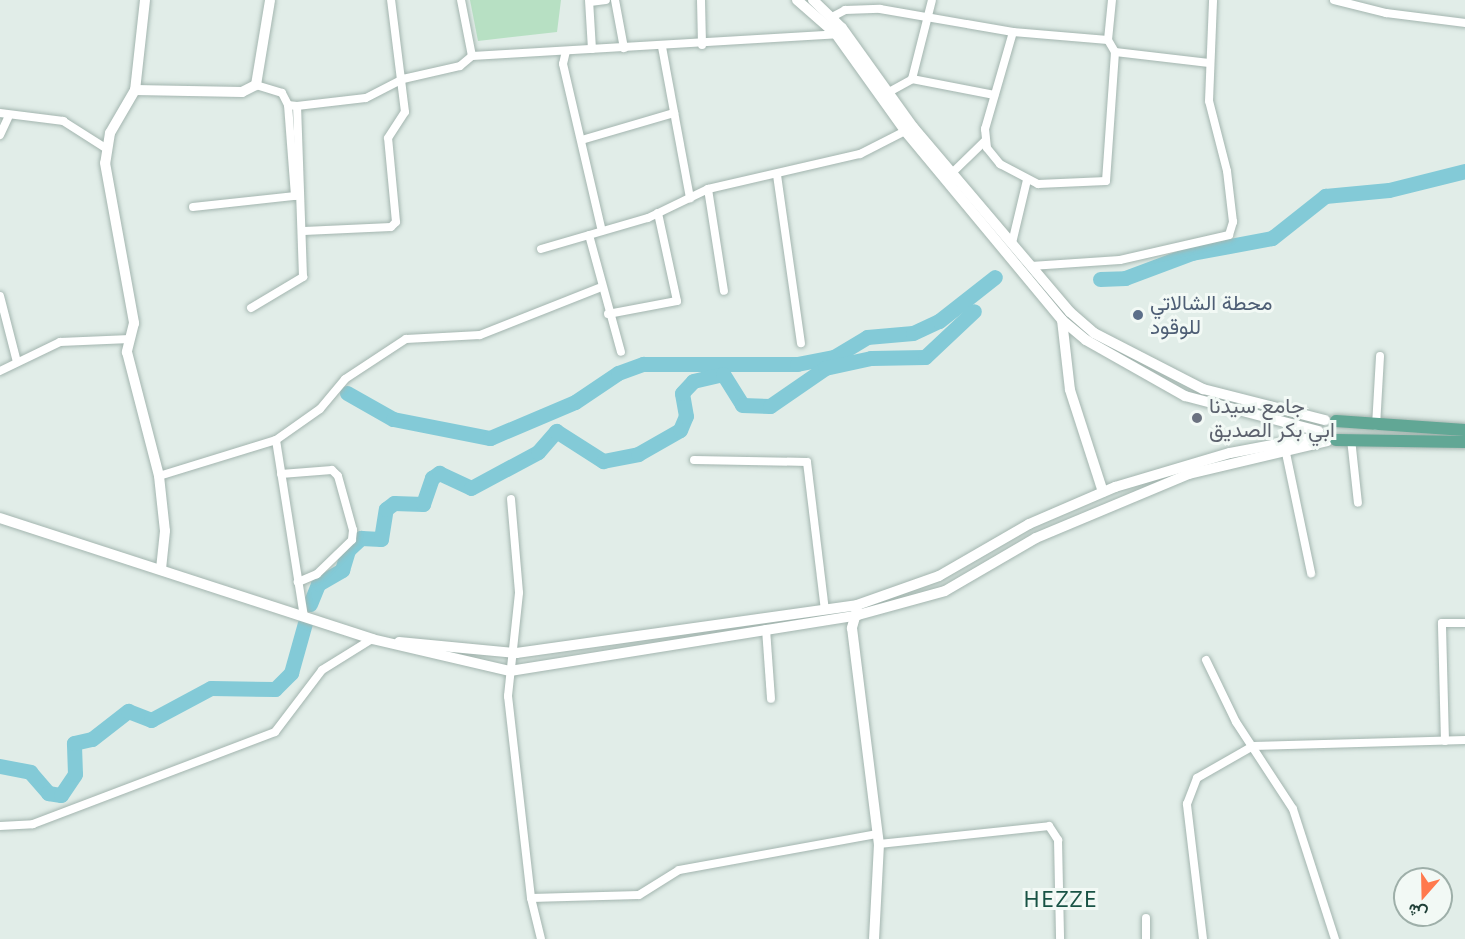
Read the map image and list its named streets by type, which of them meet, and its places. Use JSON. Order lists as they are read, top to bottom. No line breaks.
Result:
{"districts":["HEZZE"],"places":["محطة الشالاتي للوقود","جامع سيدنا ابي بكر الصديق"],"north":"bottom"}
